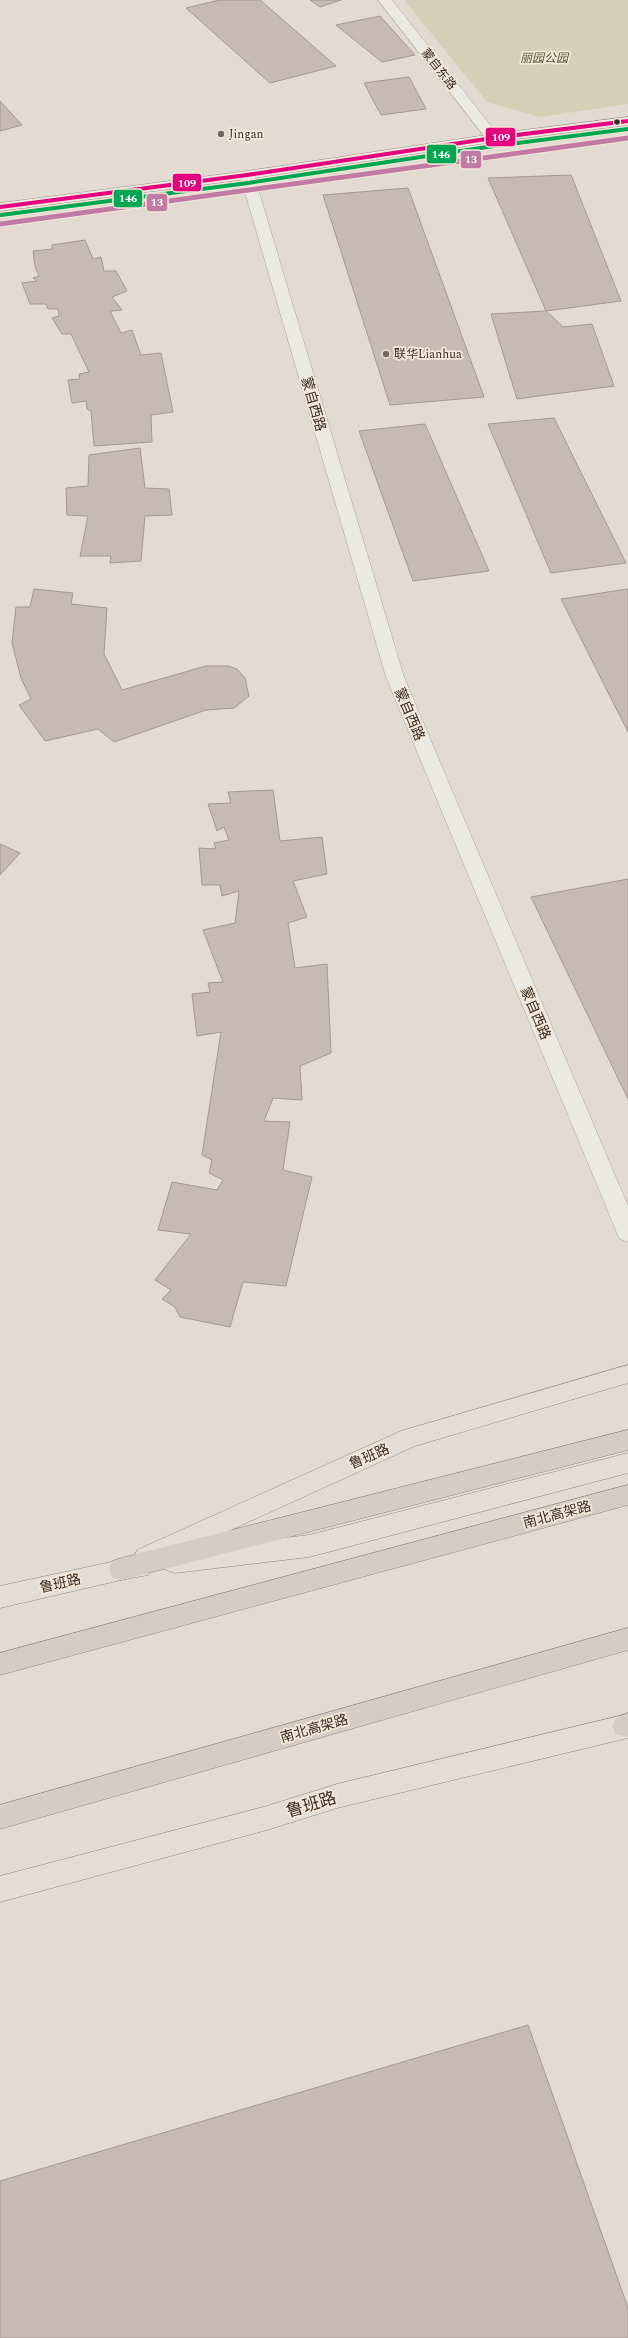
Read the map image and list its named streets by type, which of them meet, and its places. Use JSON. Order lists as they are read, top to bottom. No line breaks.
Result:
{"streets":{"highway":["南北高架路"],"main road":["鲁班路"],"street":["蒙自东路","蒙自西路"]},"parks":["丽园公园"],"places":["Jingan","联华Lianhua"],"lines":["transit line 109","transit line 146","transit line 13"]}
